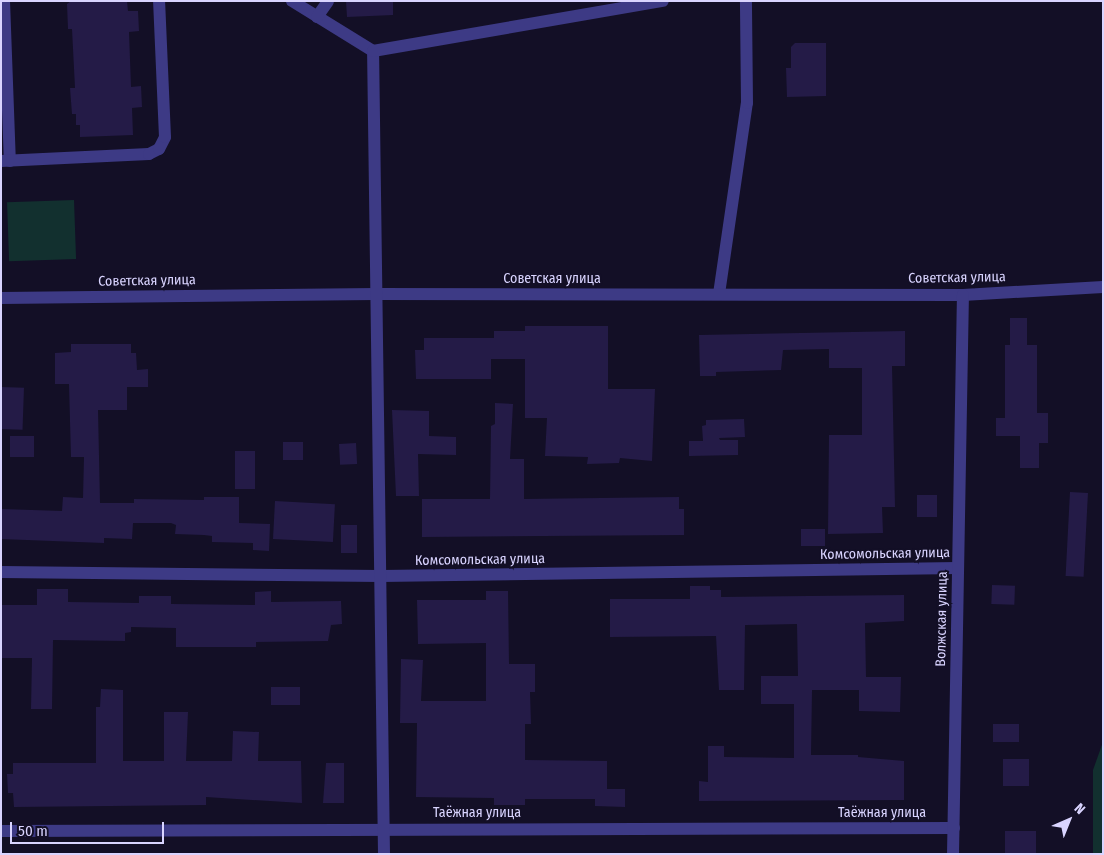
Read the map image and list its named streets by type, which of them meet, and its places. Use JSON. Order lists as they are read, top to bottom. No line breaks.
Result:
{"streets":{"street":["Советская улица","Комсомольская улица","Волжская улица","Таёжная улица"]},"crossings":[["Советская улица","Волжская улица"],["Комсомольская улица","Волжская улица"],["Волжская улица","Таёжная улица"]],"scale_bar":"50 m","north":"top right"}
